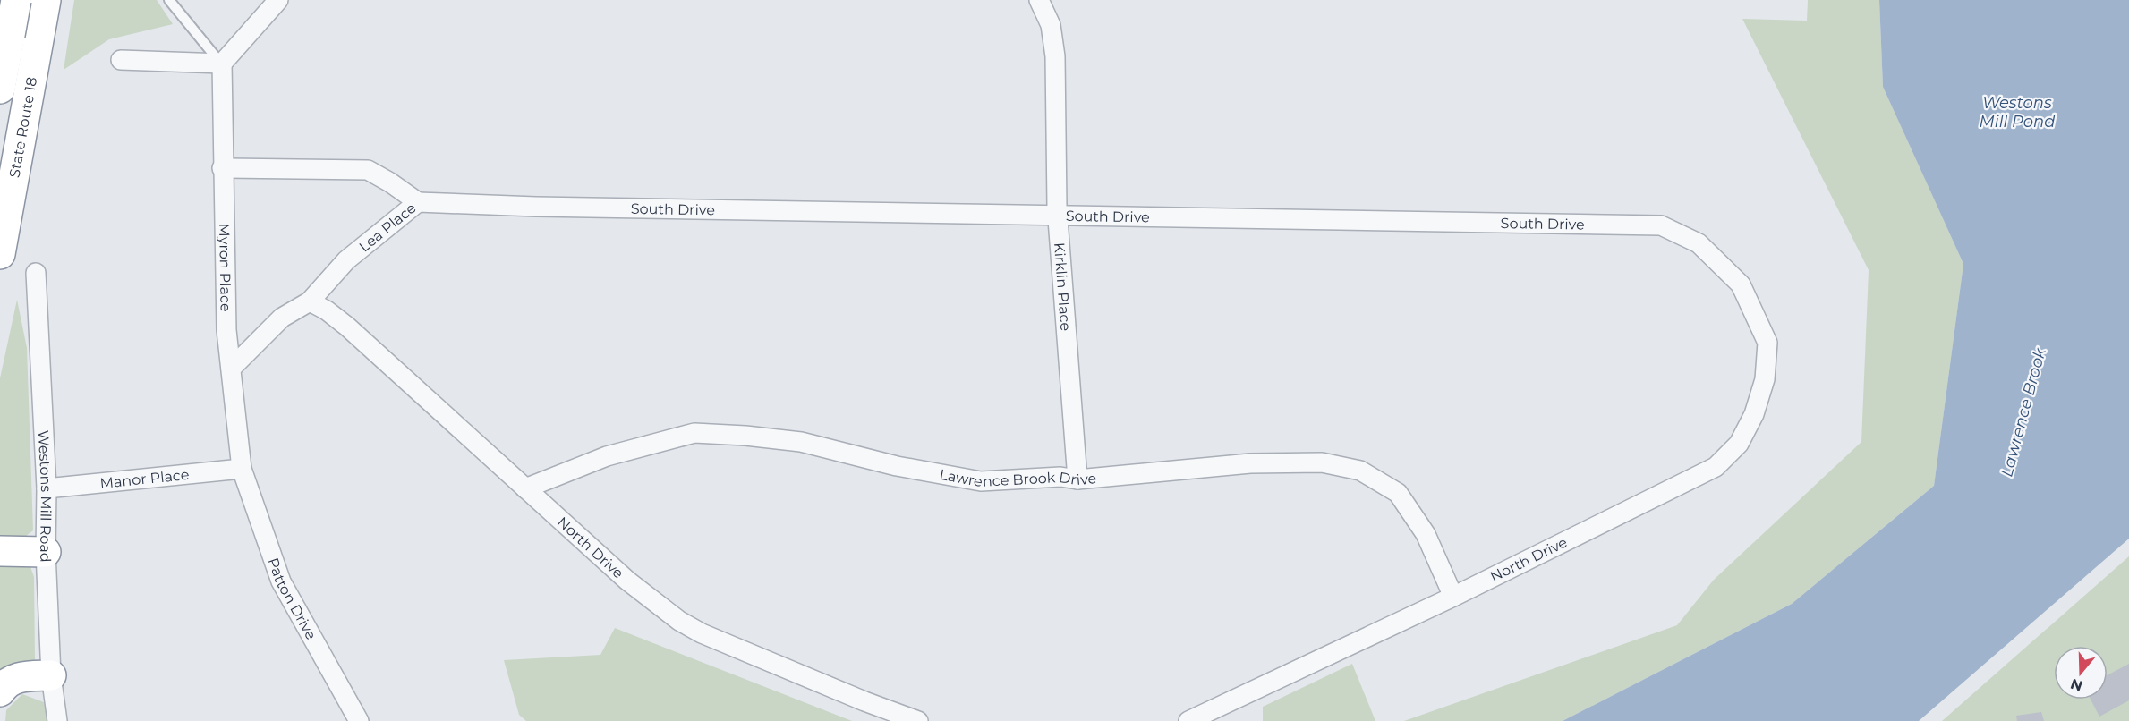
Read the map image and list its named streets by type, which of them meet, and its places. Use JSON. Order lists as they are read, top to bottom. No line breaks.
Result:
{"streets":{"highway":["State Route 18"],"street":["South Drive","Lea Place","Myron Place","Kirklin Place","Lawrence Brook Drive","Manor Place","Westons Mill Road","North Drive","Patton Drive"]},"crossings":[["South Drive","Lea Place"],["South Drive","Kirklin Place"],["South Drive","North Drive"],["Lea Place","Myron Place"],["Lea Place","North Drive"],["Myron Place","Manor Place"],["Myron Place","Patton Drive"],["Kirklin Place","Lawrence Brook Drive"],["Lawrence Brook Drive","North Drive"],["Manor Place","Westons Mill Road"],["Manor Place","Patton Drive"]],"water":["Westons Mill Pond","Lawrence Brook"],"north":"bottom"}
